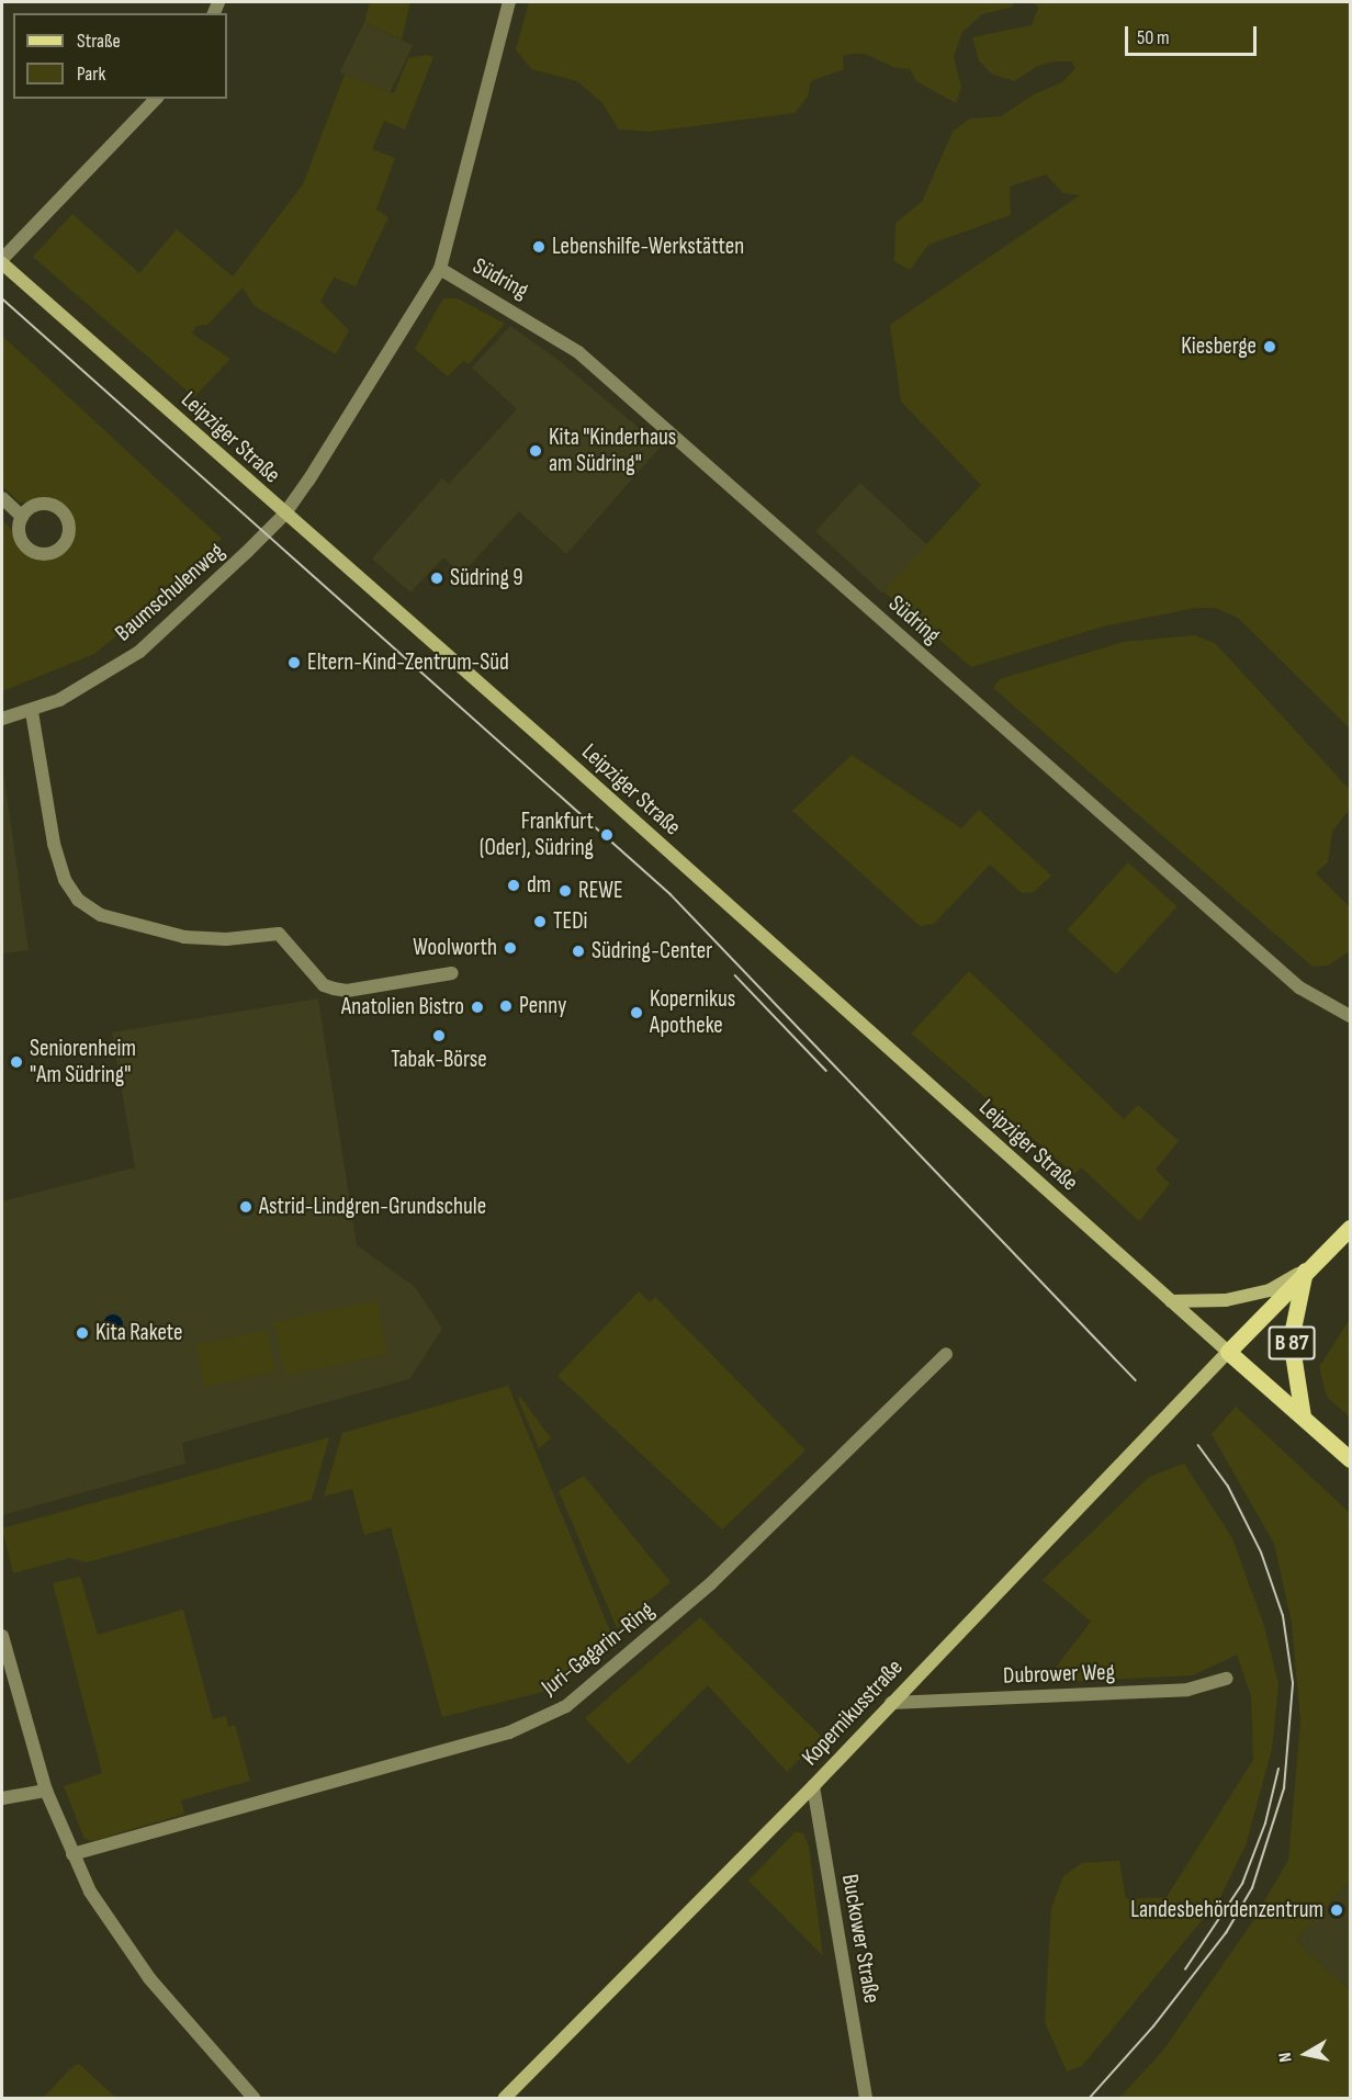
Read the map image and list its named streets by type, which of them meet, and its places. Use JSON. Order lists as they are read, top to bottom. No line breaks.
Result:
{"streets":{"main road":["B 87"],"street":["Südring","Leipziger Straße","Baumschulenweg","Juri-Gagarin-Ring","Dubrower Weg","Kopernikusstraße","Buckower Straße"]},"crossings":[["Südring","Leipziger Straße"],["Südring","Baumschulenweg"],["Leipziger Straße","Baumschulenweg"],["Leipziger Straße","B 87"],["Leipziger Straße","Kopernikusstraße"],["B 87","Kopernikusstraße"],["Dubrower Weg","Kopernikusstraße"],["Kopernikusstraße","Buckower Straße"]],"places":["Lebenshilfe-Werkstätten","Kiesberge","Kita \"Kinderhaus am Südring\"","Südring 9","Eltern-Kind-Zentrum-Süd","Frankfurt (Oder), Südring","dm","REWE","TEDi","Woolworth","Südring-Center","Penny","Anatolien Bistro","Kopernikus Apotheke","Tabak-Börse","Seniorenheim \"Am Südring\"","Astrid-Lindgren-Grundschule","Kita Rakete","Landesbehördenzentrum"],"legend":["Straße","Park"],"scale_bar":"50 m","north":"left"}
